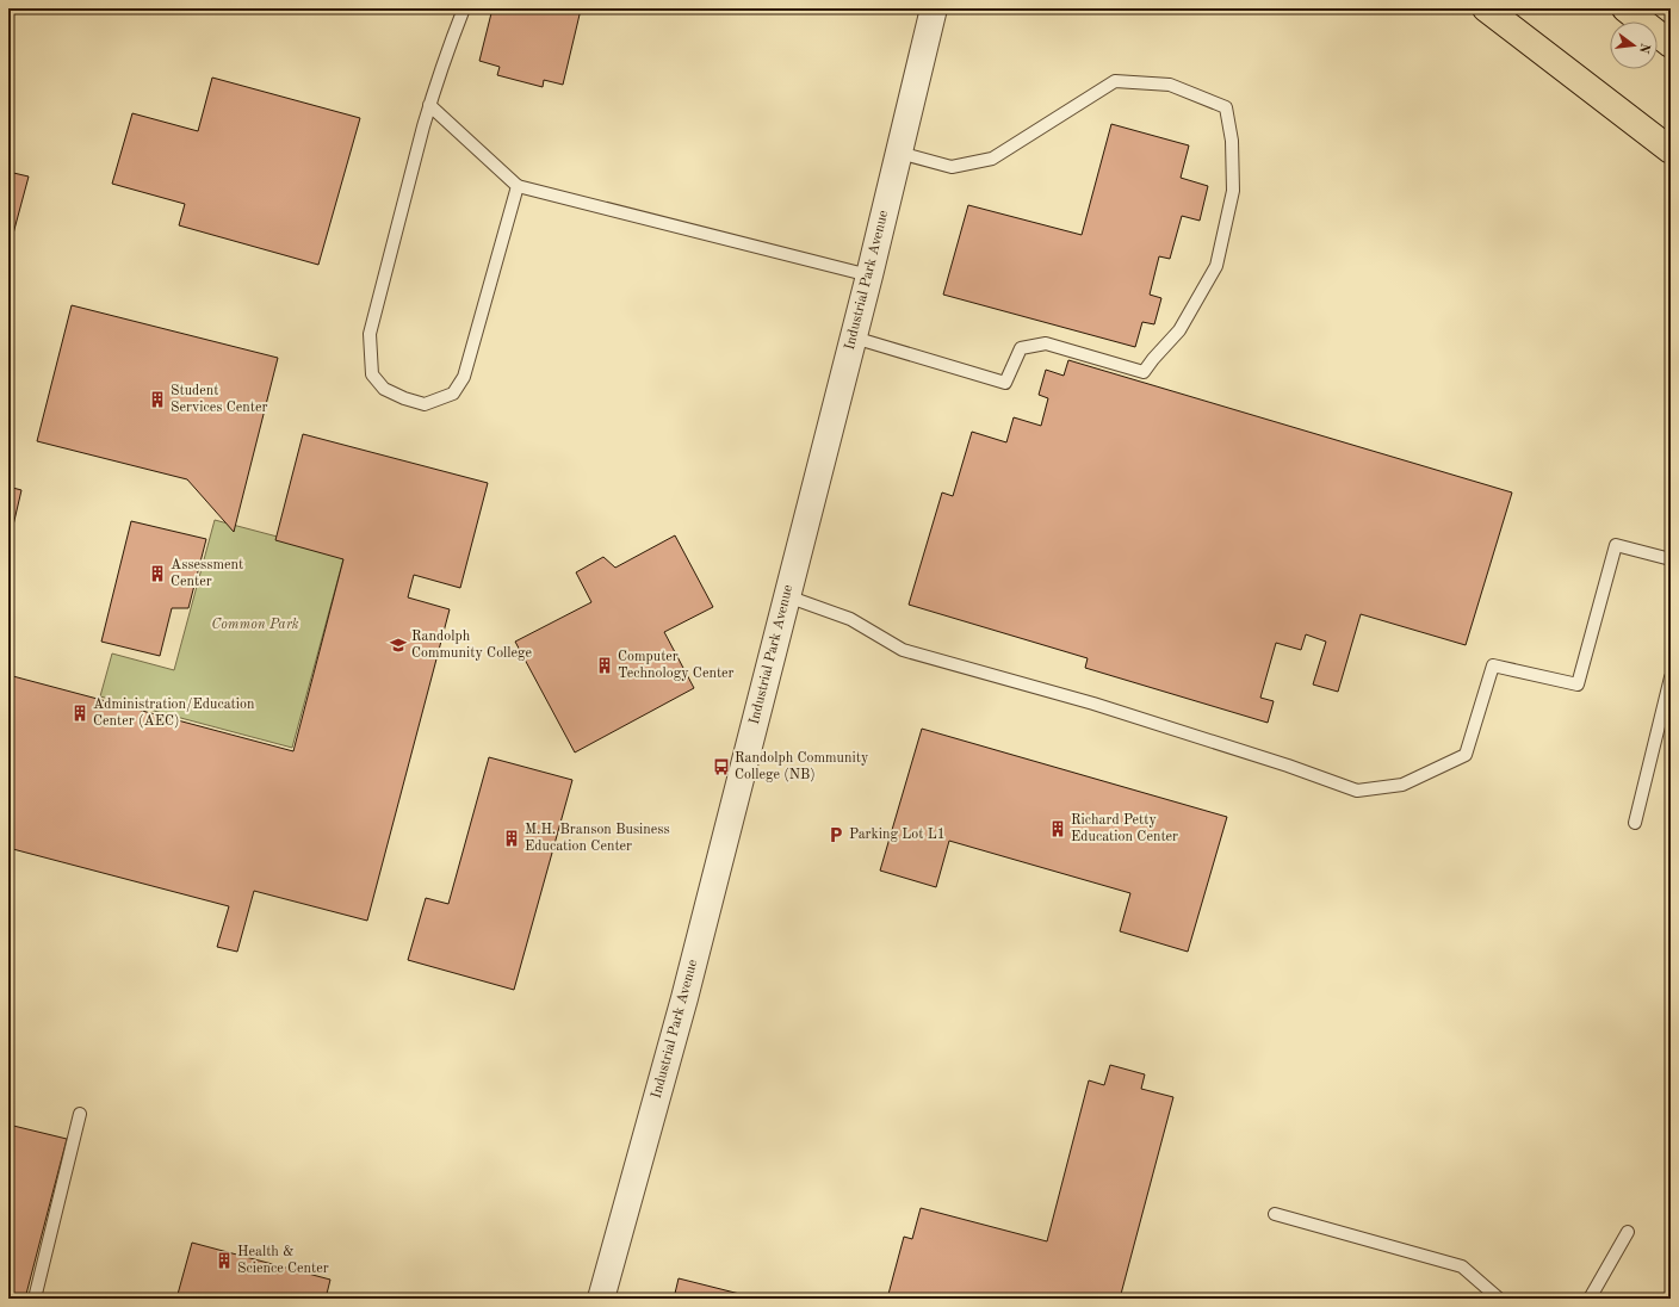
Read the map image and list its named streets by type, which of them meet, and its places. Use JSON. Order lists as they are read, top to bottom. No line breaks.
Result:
{"streets":{"street":["Industrial Park Avenue"]},"parks":["Common Park"],"places":{"building":["Student Services Center","Assessment Center","Computer Technology Center","Administration/Education Center (AEC)","Richard Petty Education Center","M.H. Branson Business Education Center","Health & Science Center"],"school or university":["Randolph Community College"],"bus stop":["Randolph Community College (NB)"],"parking":["Parking Lot L1"]},"north":"right"}
